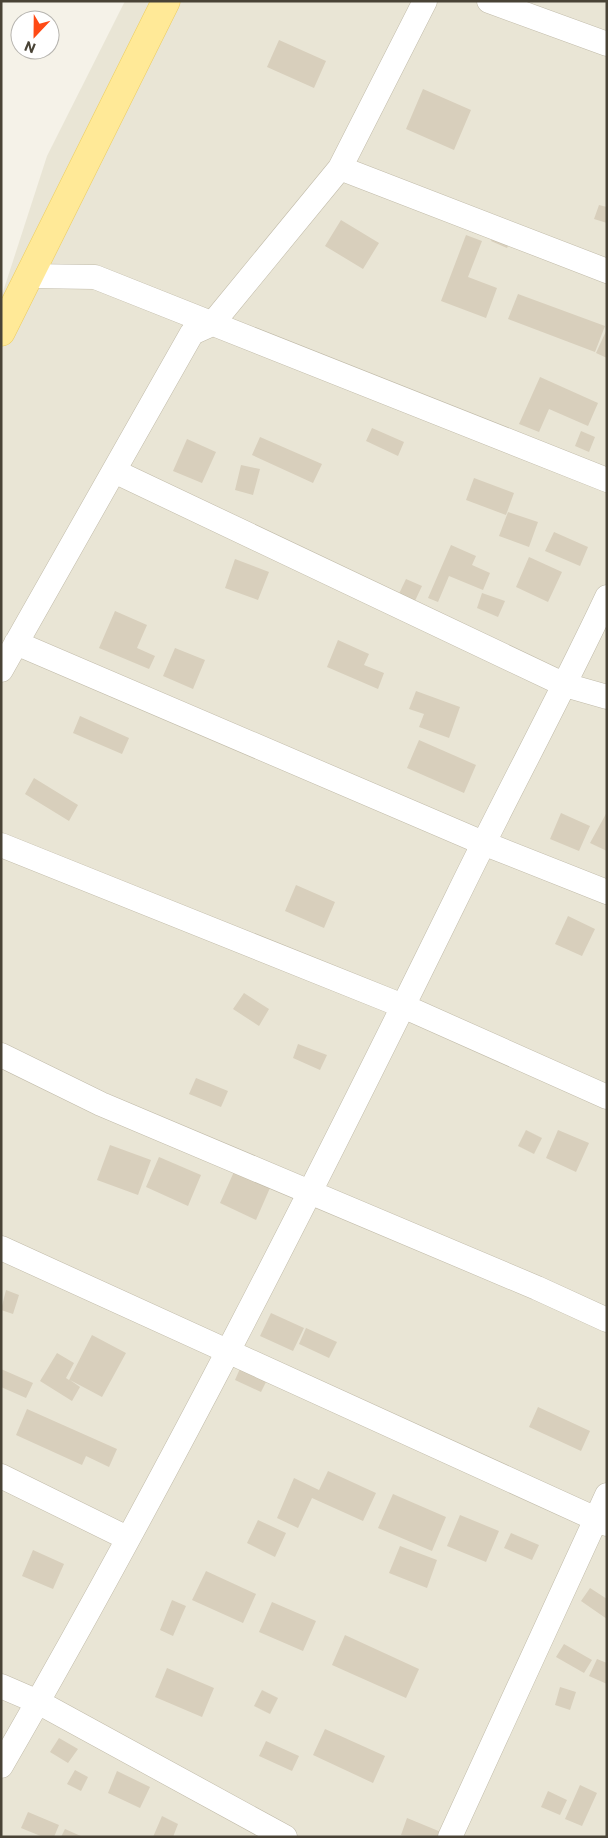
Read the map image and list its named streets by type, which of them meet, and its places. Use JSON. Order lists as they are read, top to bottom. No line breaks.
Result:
{"north":"bottom"}
